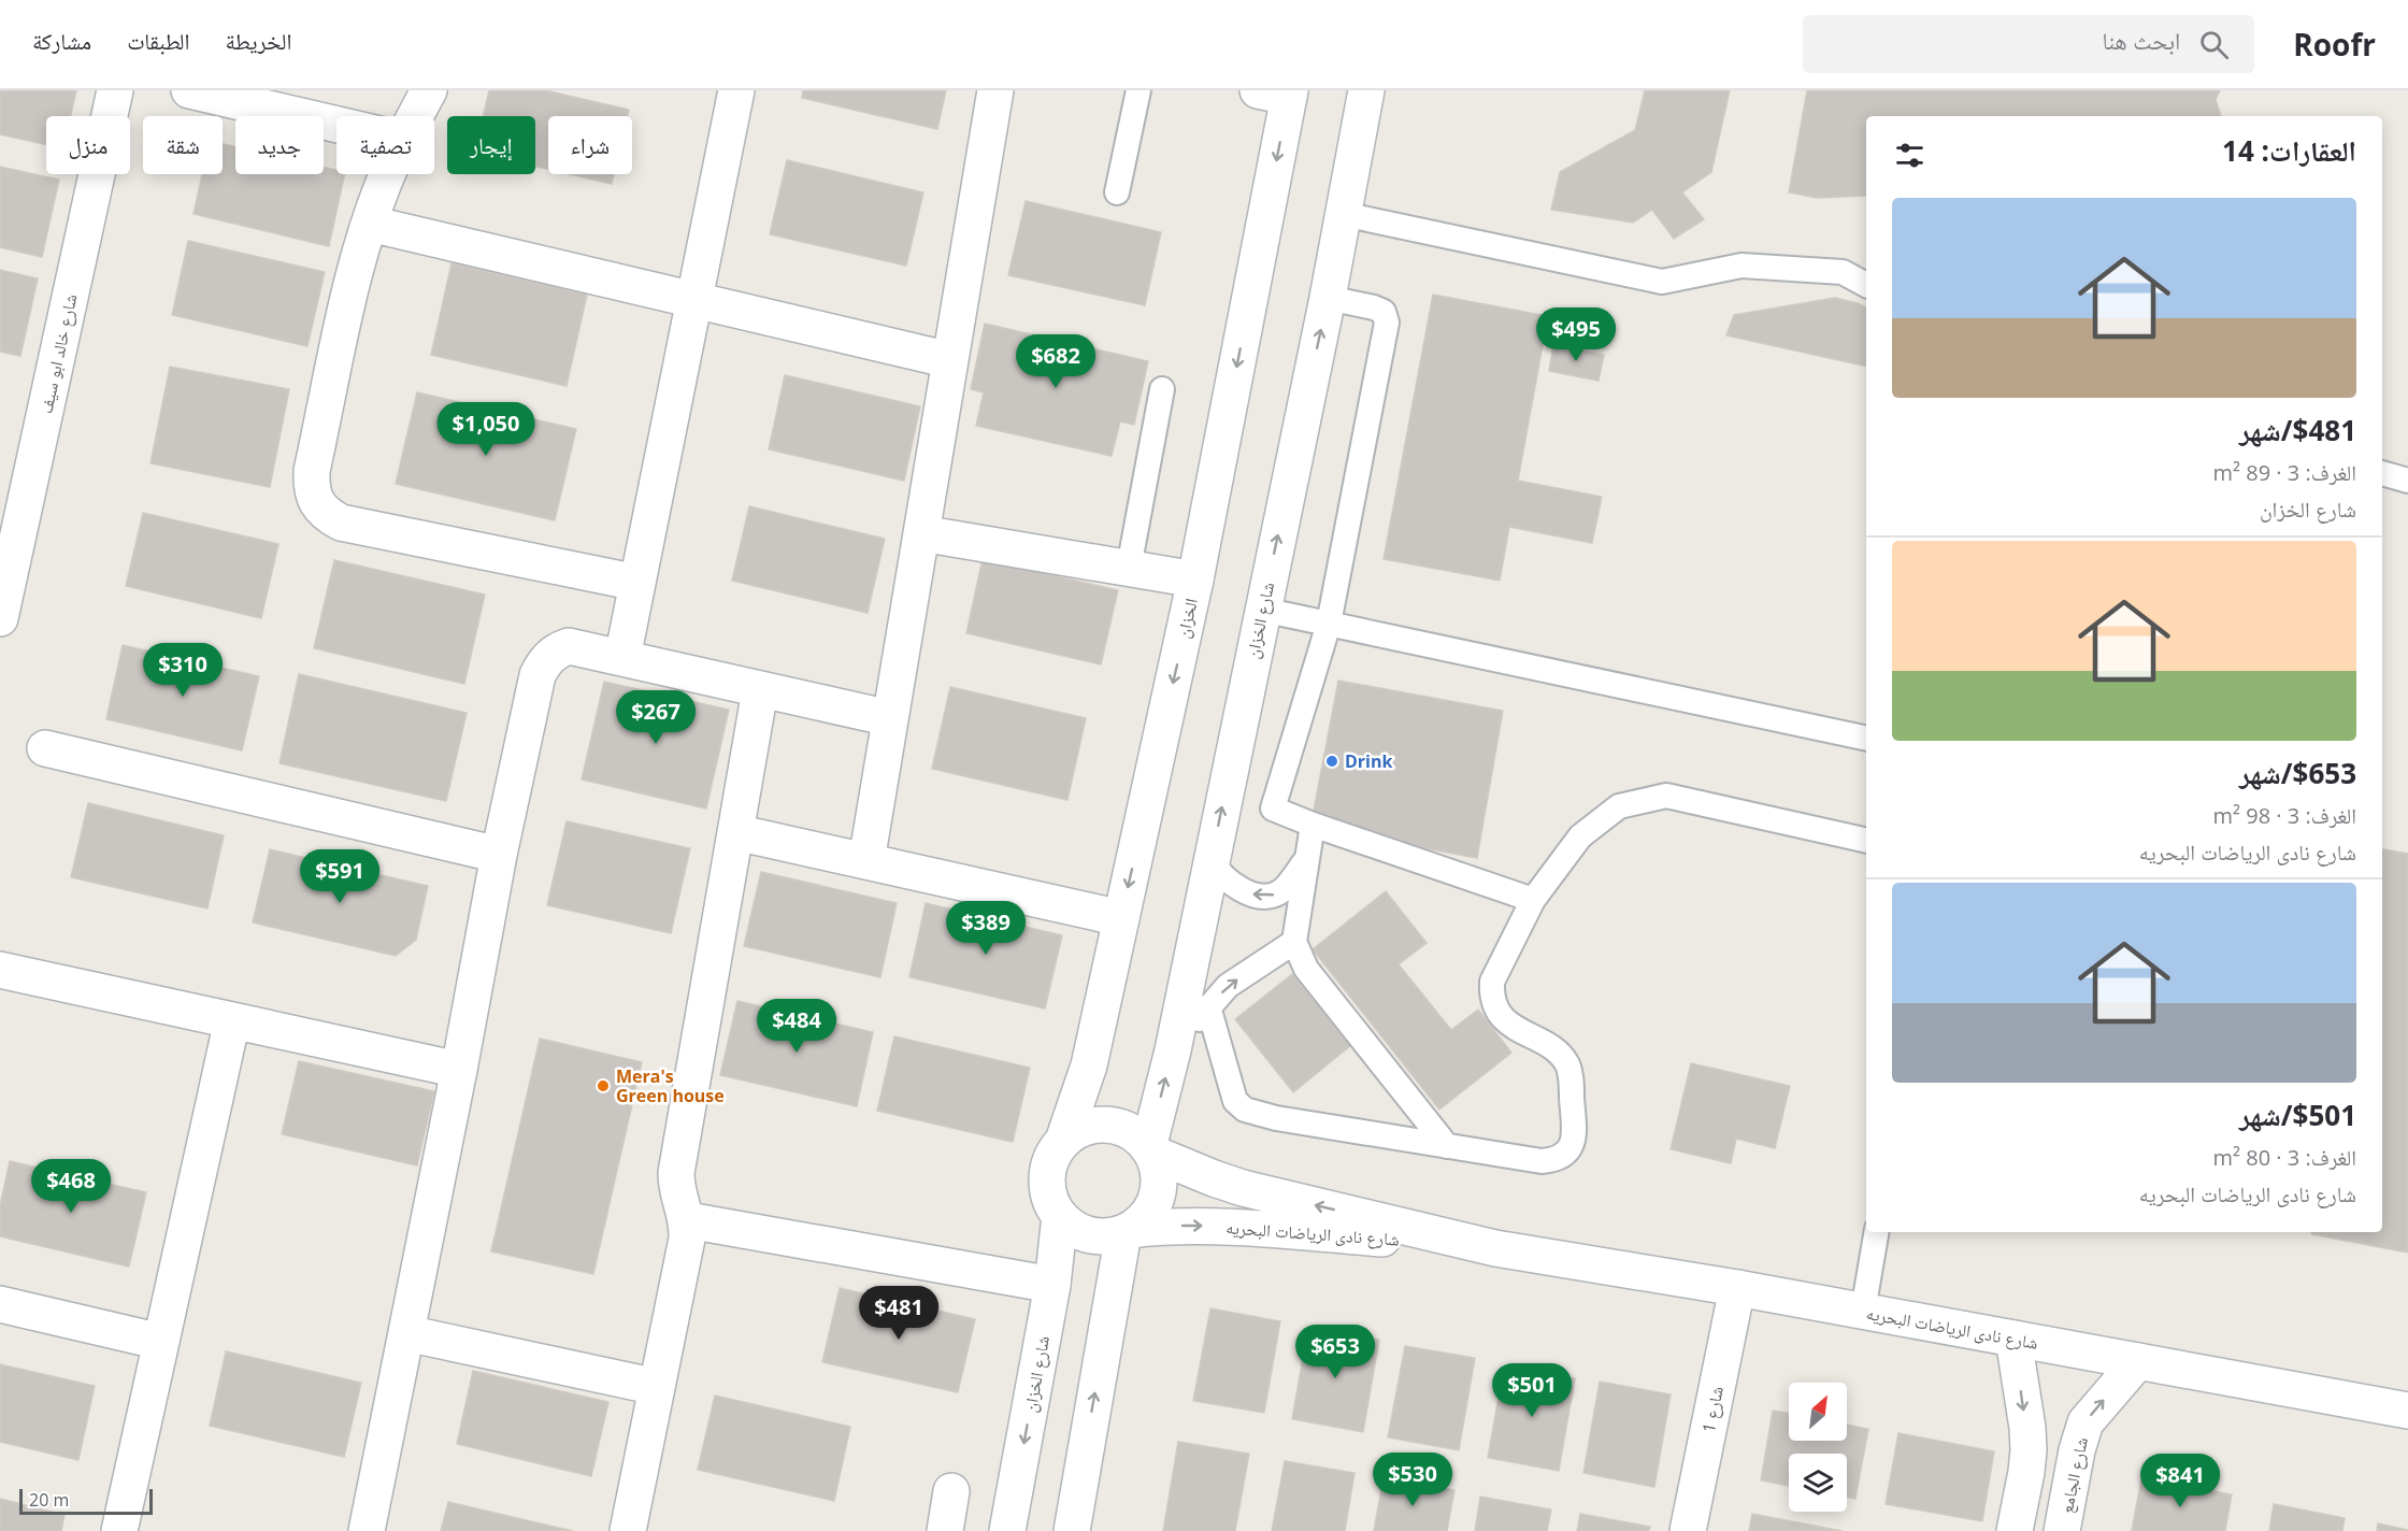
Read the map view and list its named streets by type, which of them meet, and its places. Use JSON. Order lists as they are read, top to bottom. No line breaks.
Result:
{"streets":{"street":["شارع خالد ابو سيف","الخزان","شارع الخزان","شارع نادى الرياضات البحريه","شارع 1","شارع الجامع"]},"crossings":[["الخزان","شارع الخزان"],["الخزان","شارع نادى الرياضات البحريه"],["شارع الخزان","شارع نادى الرياضات البحريه"],["شارع نادى الرياضات البحريه","شارع 1"],["شارع نادى الرياضات البحريه","شارع الجامع"]],"places":["Drink","Mera's Green house"],"scale_bar":"20 m","north":"top right","page":{"header":"Roofr","search":"ابحث هنا","nav":["الخريطة","الطبقات","مشاركة"],"chip":["شراء","إيجار","تصفية","جديد","شقة","منزل"],"heading":"العقارات: 14","list":[{"name":"$481/شهر","note":"الغرف: 3 · 89 m² · شارع الخزان"},{"name":"$653/شهر","note":"الغرف: 3 · 98 m² · شارع نادى الرياضات البحريه"},{"name":"$501/شهر","note":"الغرف: 3 · 80 m² · شارع نادى الرياضات البحريه"}],"price":["$495","$682","$1,050","$310","$267","$591","$389","$484","$468","$481","$653","$501","$530","$841"],"scale":"20 m"}}
